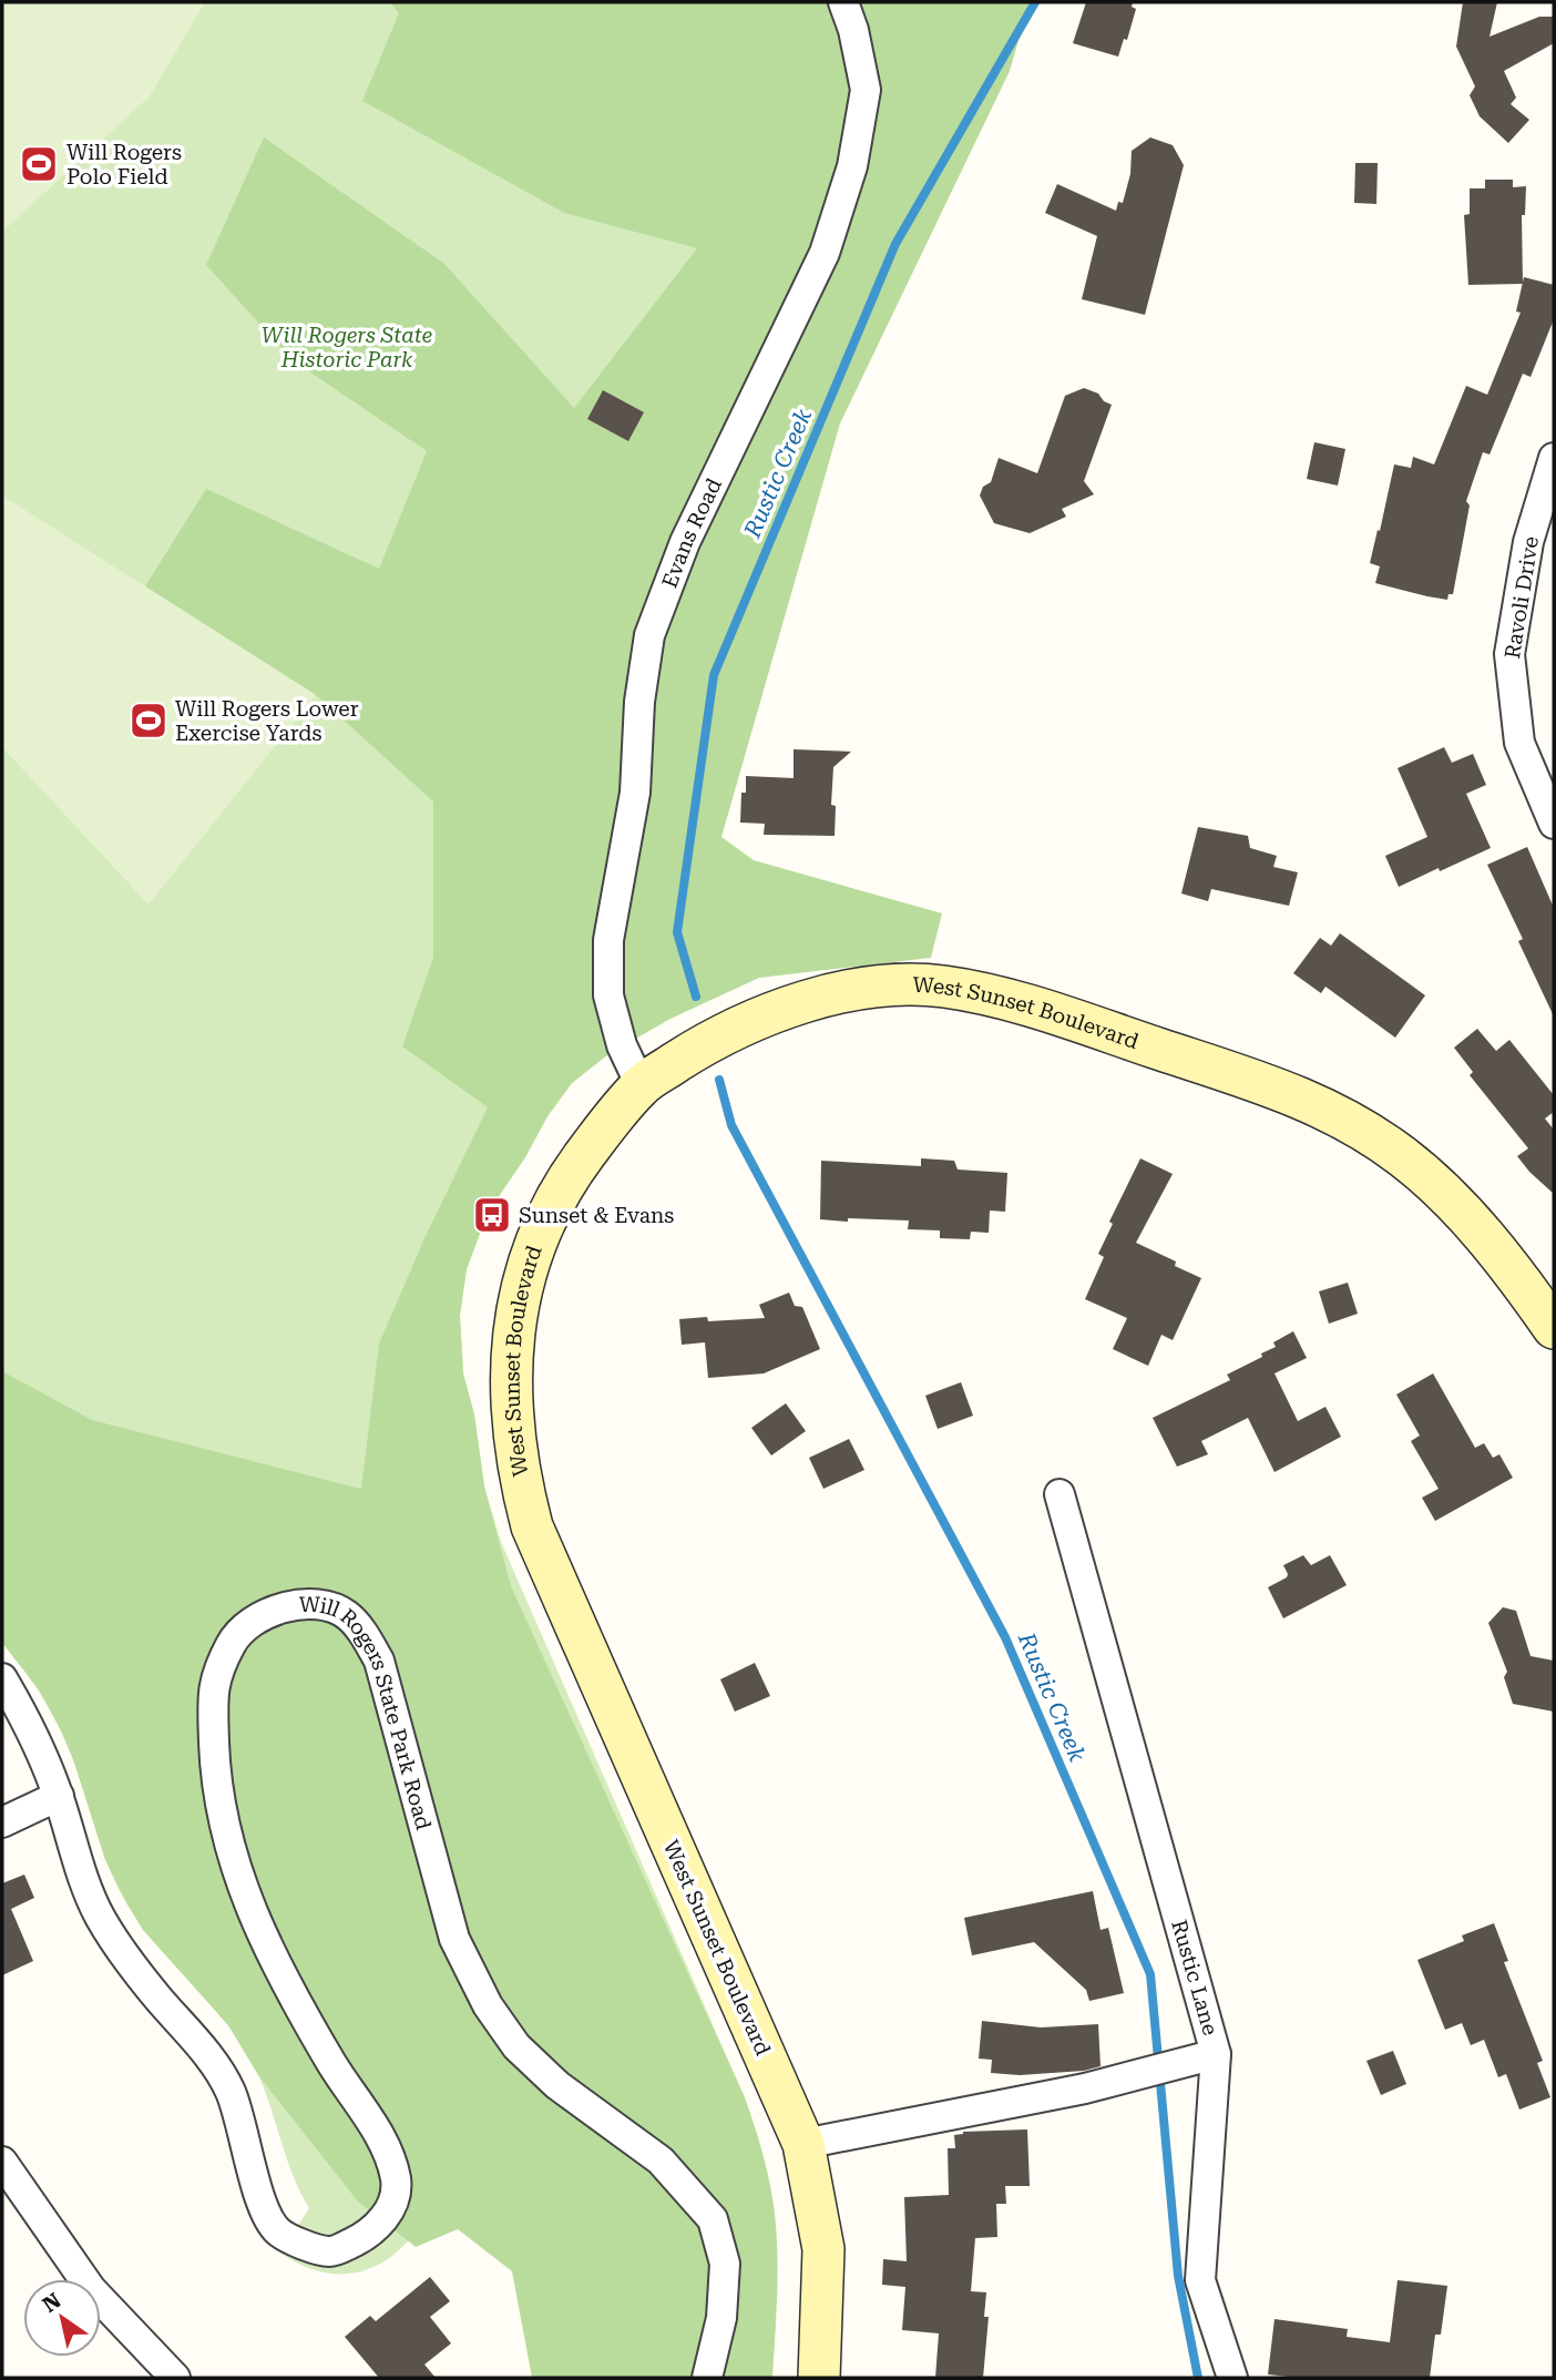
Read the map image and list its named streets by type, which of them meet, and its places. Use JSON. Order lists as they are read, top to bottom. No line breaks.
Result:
{"streets":{"main road":["West Sunset Boulevard"],"street":["Evans Road","Ravoli Drive","Will Rogers State Park Road","Rustic Lane"]},"crossings":[["Evans Road","West Sunset Boulevard"],["West Sunset Boulevard","Rustic Lane"]],"water":["Rustic Creek"],"parks":["Will Rogers State Historic Park"],"places":{"sports":["Will Rogers Polo Field","Will Rogers Lower Exercise Yards"],"bus stop":["Sunset & Evans"]},"north":"top left"}
